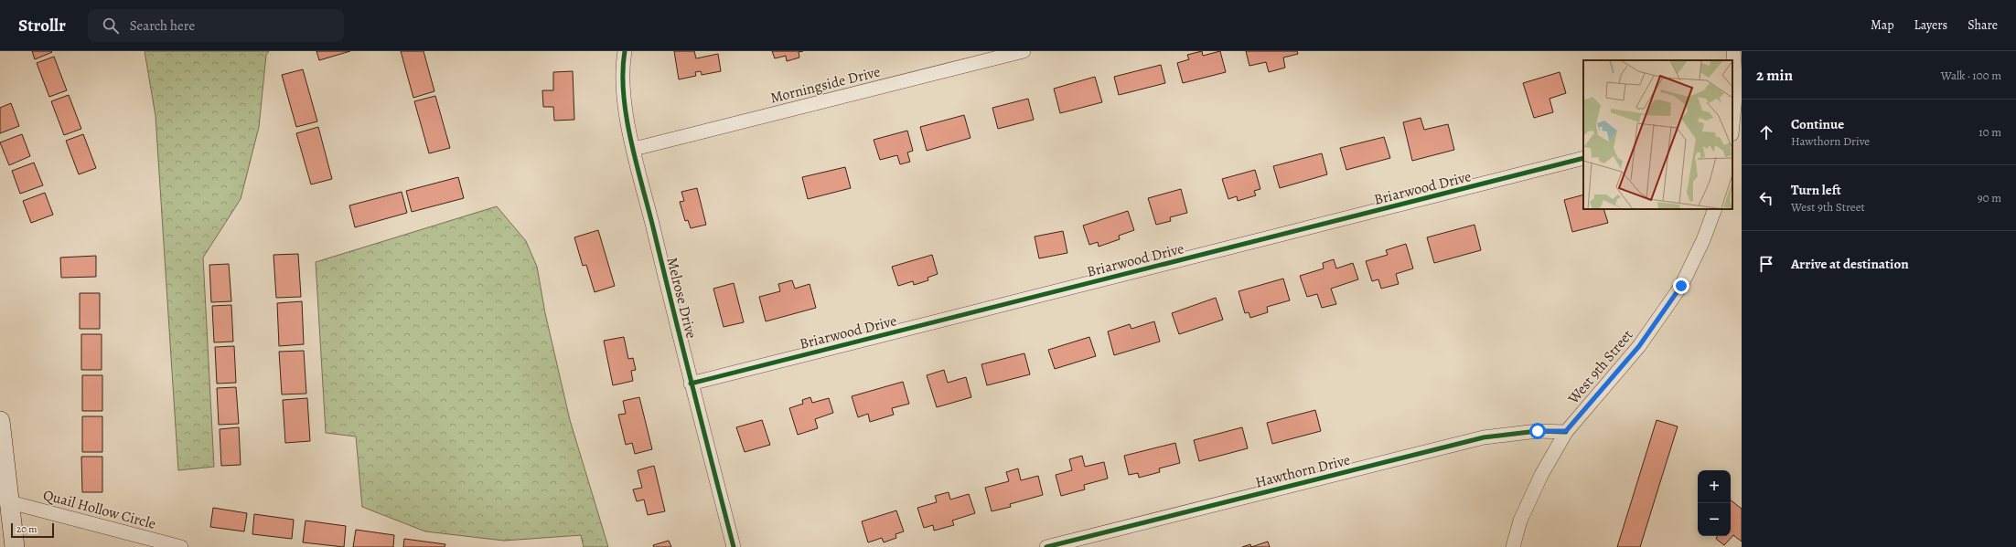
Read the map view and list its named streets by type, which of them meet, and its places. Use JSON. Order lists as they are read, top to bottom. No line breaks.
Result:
{"streets":{"street":["Morningside Drive","Briarwood Drive","Melrose Drive","West 9th Street","Hawthorn Drive","Quail Hollow Circle"]},"crossings":[["Morningside Drive","Melrose Drive"],["Briarwood Drive","Melrose Drive"],["West 9th Street","Hawthorn Drive"]],"scale_bar":"20 m","page":{"header":"Strollr","search":"Search here","nav":["Map","Layers","Share"],"heading":["2 min","Walk · 100 m"],"list":[["Continue","Hawthorn Drive","10 m"],["Turn left","West 9th Street","90 m"],"Arrive at destination"],"map_buttons":["+","−"],"scale":"20 m"}}
